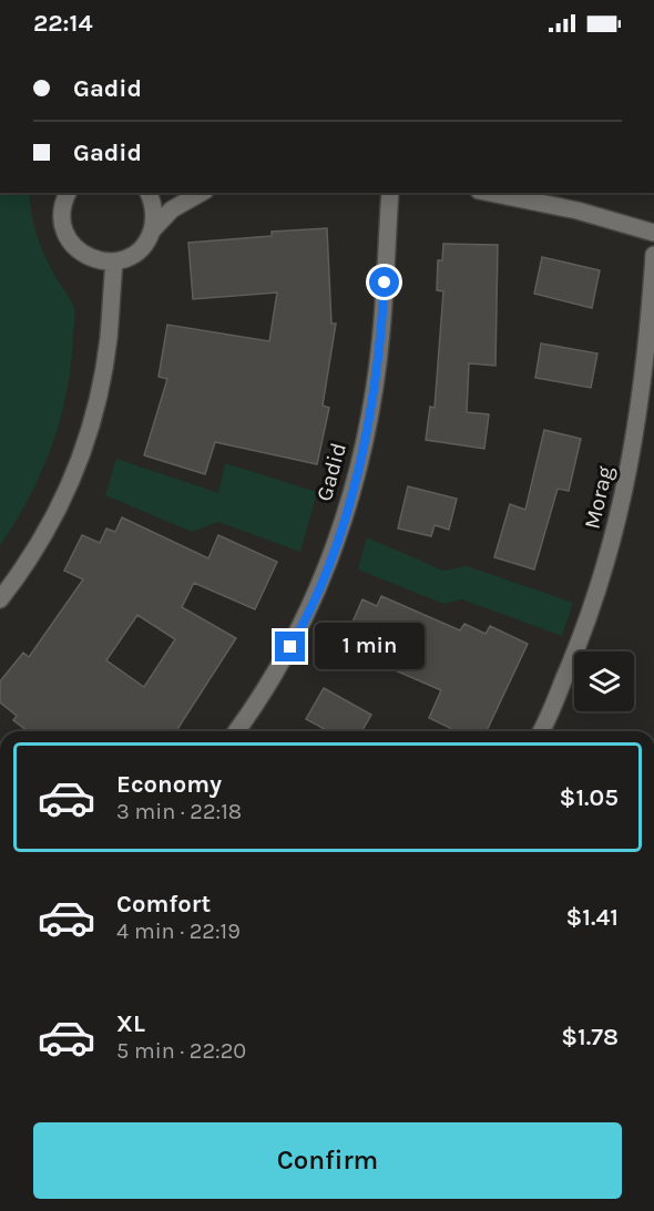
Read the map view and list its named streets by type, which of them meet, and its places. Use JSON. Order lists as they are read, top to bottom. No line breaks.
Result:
{"streets":{"street":["Gadid","Morag"]},"page":{"status":"22:14","banner":["Gadid","Gadid"],"bubble":"1 min","list":[{"name":"Economy","note":"3 min · 22:18","value":"$1.05"},{"name":"Comfort","note":"4 min · 22:19","value":"$1.41"},{"name":"XL","note":"5 min · 22:20","value":"$1.78"}],"buttons":"Confirm"}}
